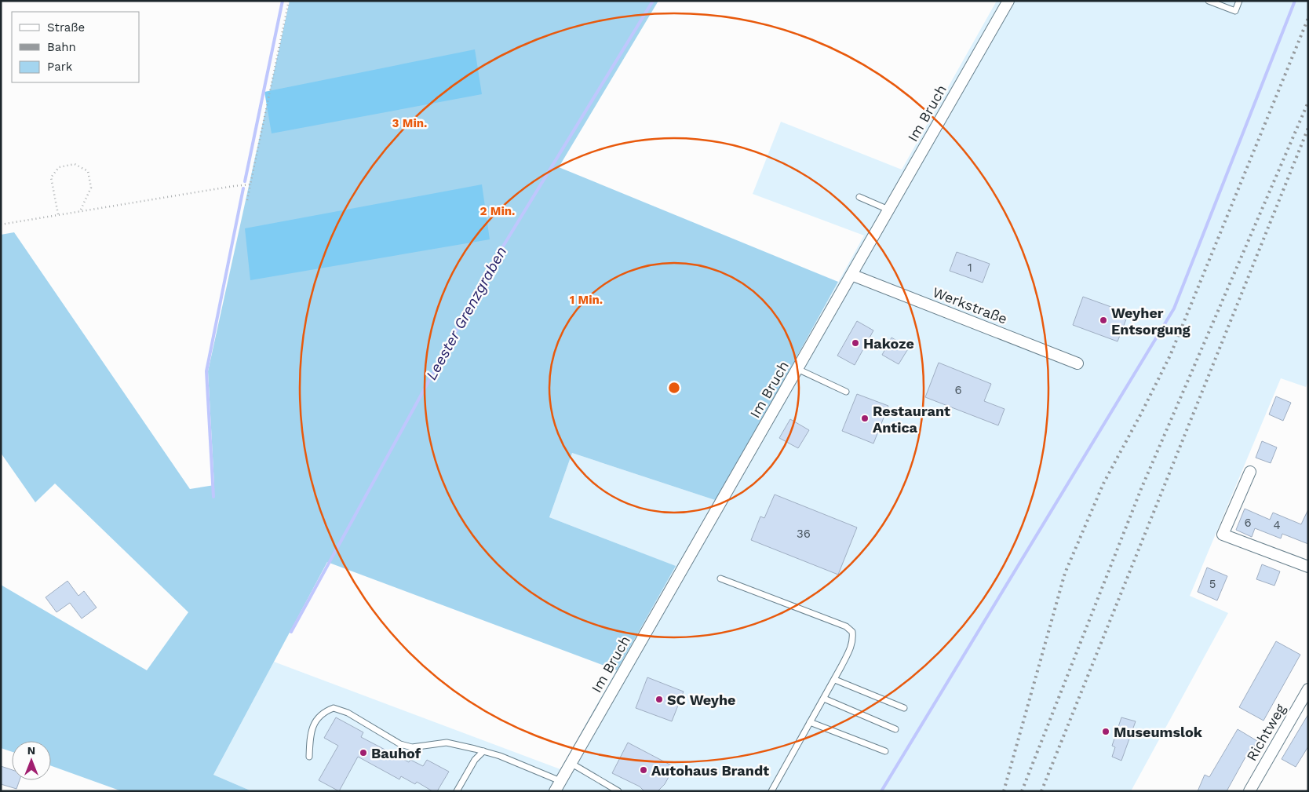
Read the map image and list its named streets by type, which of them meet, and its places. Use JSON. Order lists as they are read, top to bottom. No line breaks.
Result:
{"streets":{"street":["Im Bruch","Werkstraße","Richtweg"]},"crossings":[["Im Bruch","Werkstraße"]],"water":["Leester Grenzgraben"],"places":["Weyher Entsorgung","Hakoze","Restaurant Antica","SC Weyhe","Museumslok","Bauhof","Autohaus Brandt"],"house_numbers":["1","6","6","4","36","5"],"legend":["Straße","Bahn","Park"],"north":"top","rings":["3 Min.","2 Min.","1 Min."]}
